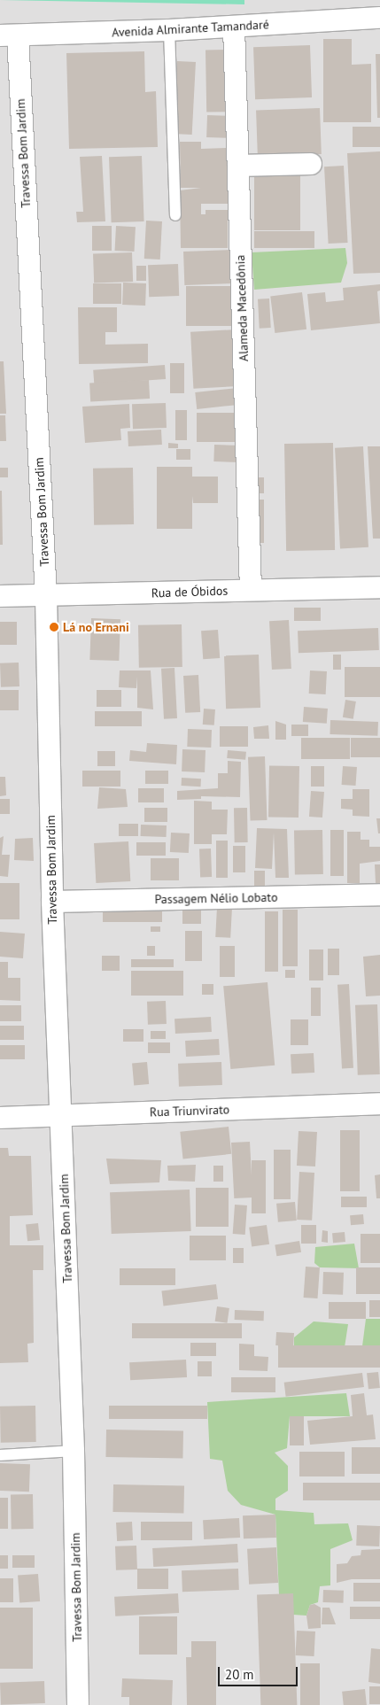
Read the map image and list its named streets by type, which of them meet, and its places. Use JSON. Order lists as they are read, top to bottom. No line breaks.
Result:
{"streets":{"street":["Avenida Almirante Tamandaré","Travessa Bom Jardim","Alameda Macedônia","Rua de Óbidos","Passagem Nélio Lobato","Rua Triunvirato"]},"crossings":[["Avenida Almirante Tamandaré","Travessa Bom Jardim"],["Avenida Almirante Tamandaré","Alameda Macedônia"],["Travessa Bom Jardim","Rua de Óbidos"],["Travessa Bom Jardim","Passagem Nélio Lobato"],["Travessa Bom Jardim","Rua Triunvirato"],["Alameda Macedônia","Rua de Óbidos"]],"places":["Lá no Ernani"],"scale_bar":"20 m"}
